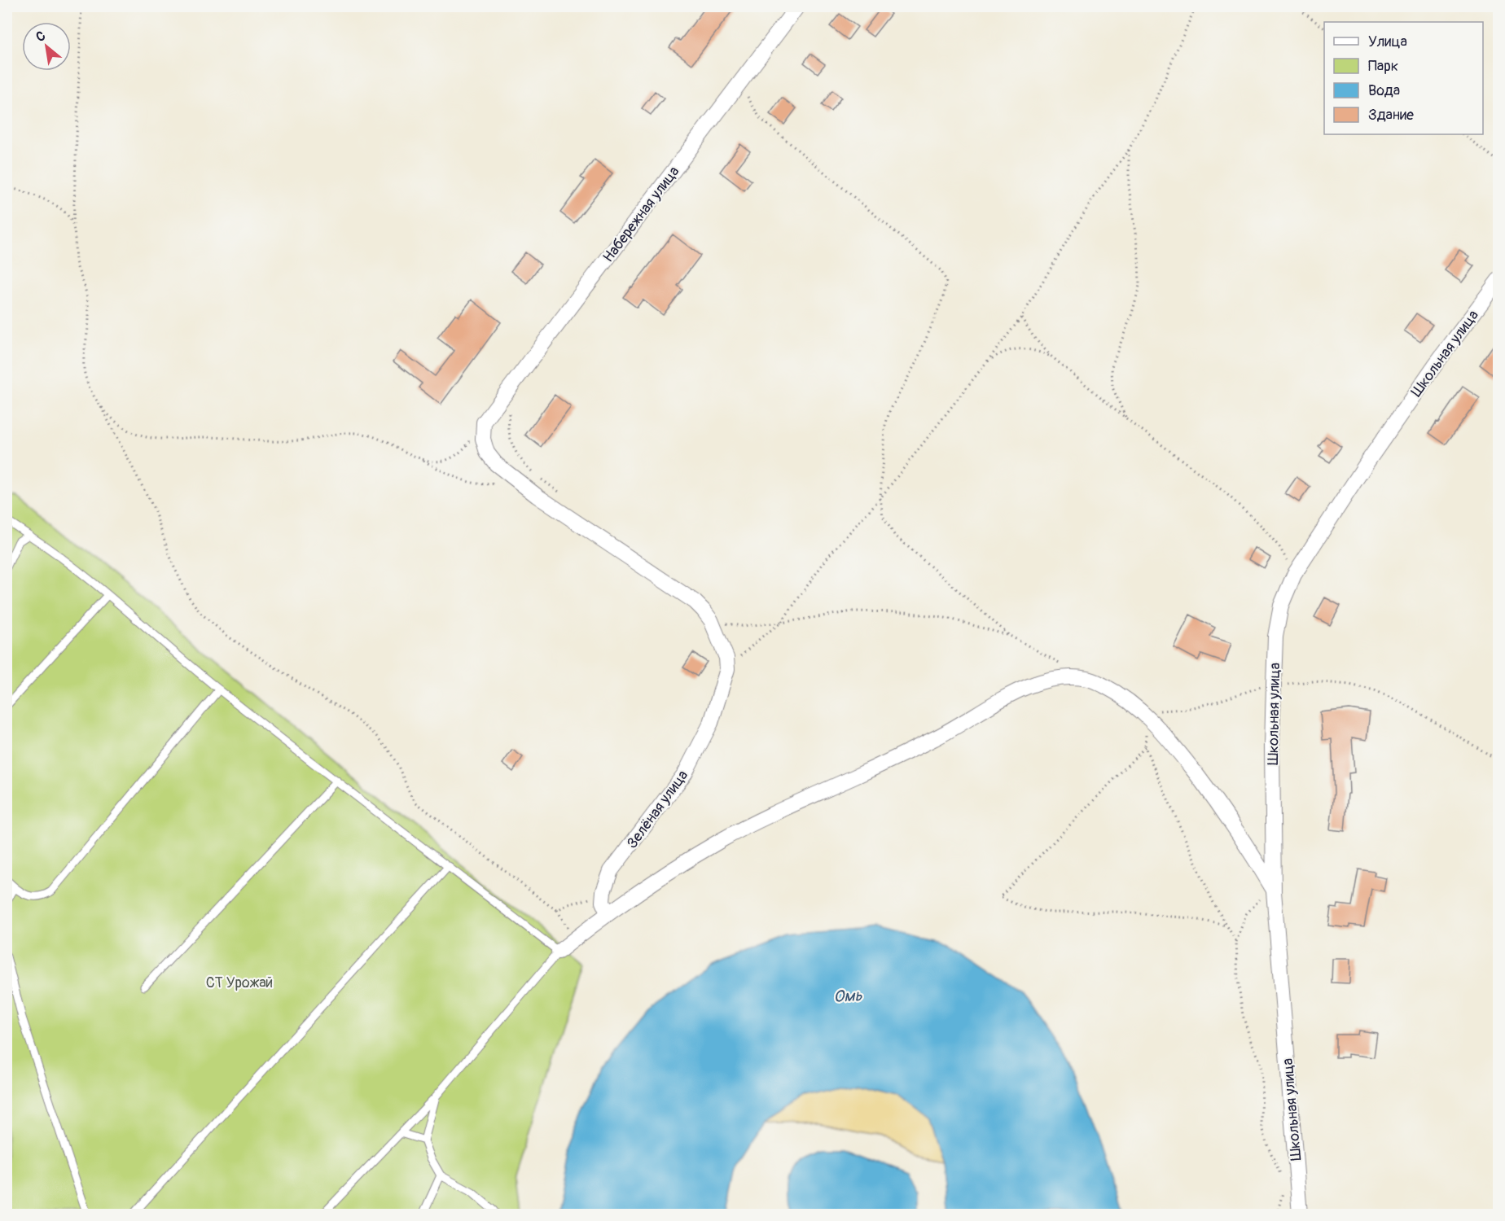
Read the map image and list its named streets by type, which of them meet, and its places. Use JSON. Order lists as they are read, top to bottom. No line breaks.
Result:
{"streets":{"street":["Набережная улица","Школьная улица","Зелёная улица"]},"water":["Омь"],"parks":["СТ Урожай"],"legend":["Улица","Парк","Вода","Здание"],"north":"top left"}
